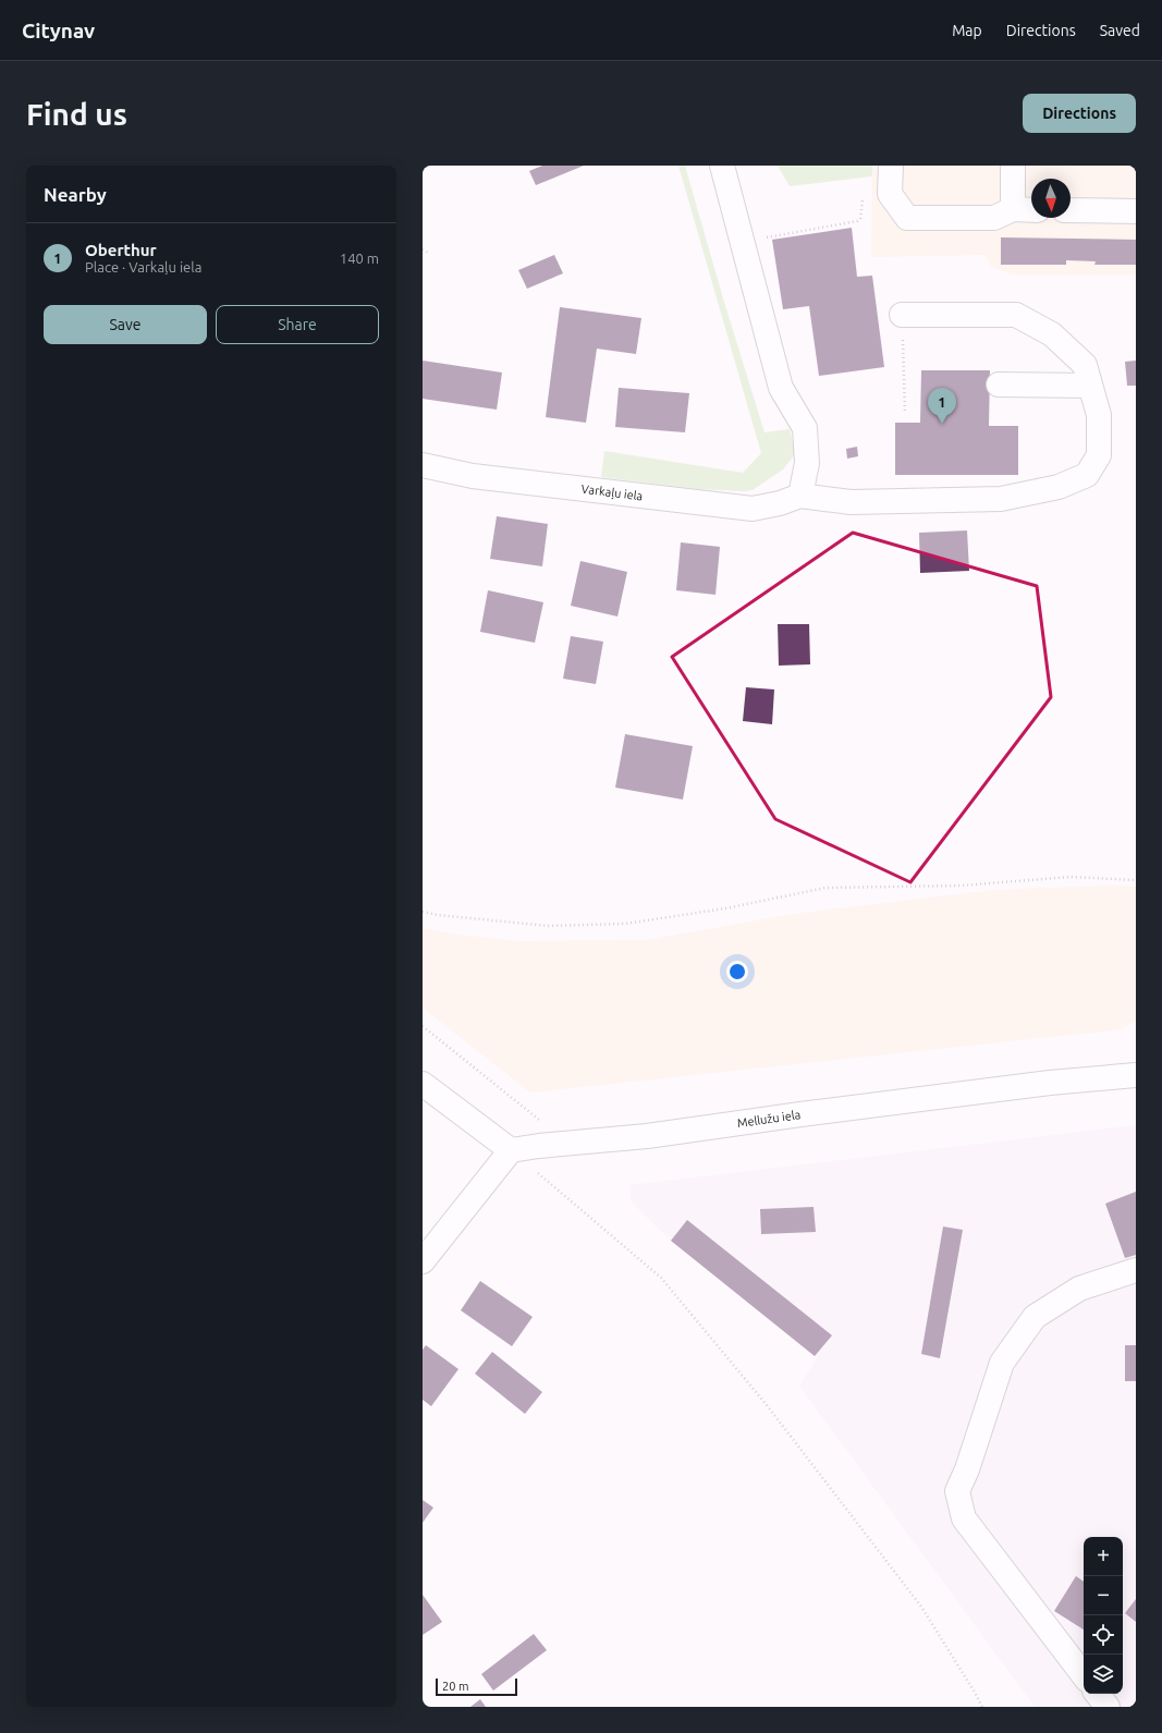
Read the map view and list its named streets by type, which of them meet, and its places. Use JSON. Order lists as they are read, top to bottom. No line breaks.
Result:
{"streets":{"street":["Varkaļu iela","Mellužu iela"]},"scale_bar":"20 m","north":"bottom","page":{"header":"Citynav","nav":["Map","Directions","Saved"],"buttons":["Directions",["Save","Share"]],"title":"Find us","heading":"Nearby","list":[{"mark":"1","name":"Oberthur","note":"Place · Varkaļu iela","value":"140 m"}],"pins":"1","map_buttons":["+","−"],"scale":"20 m"}}
